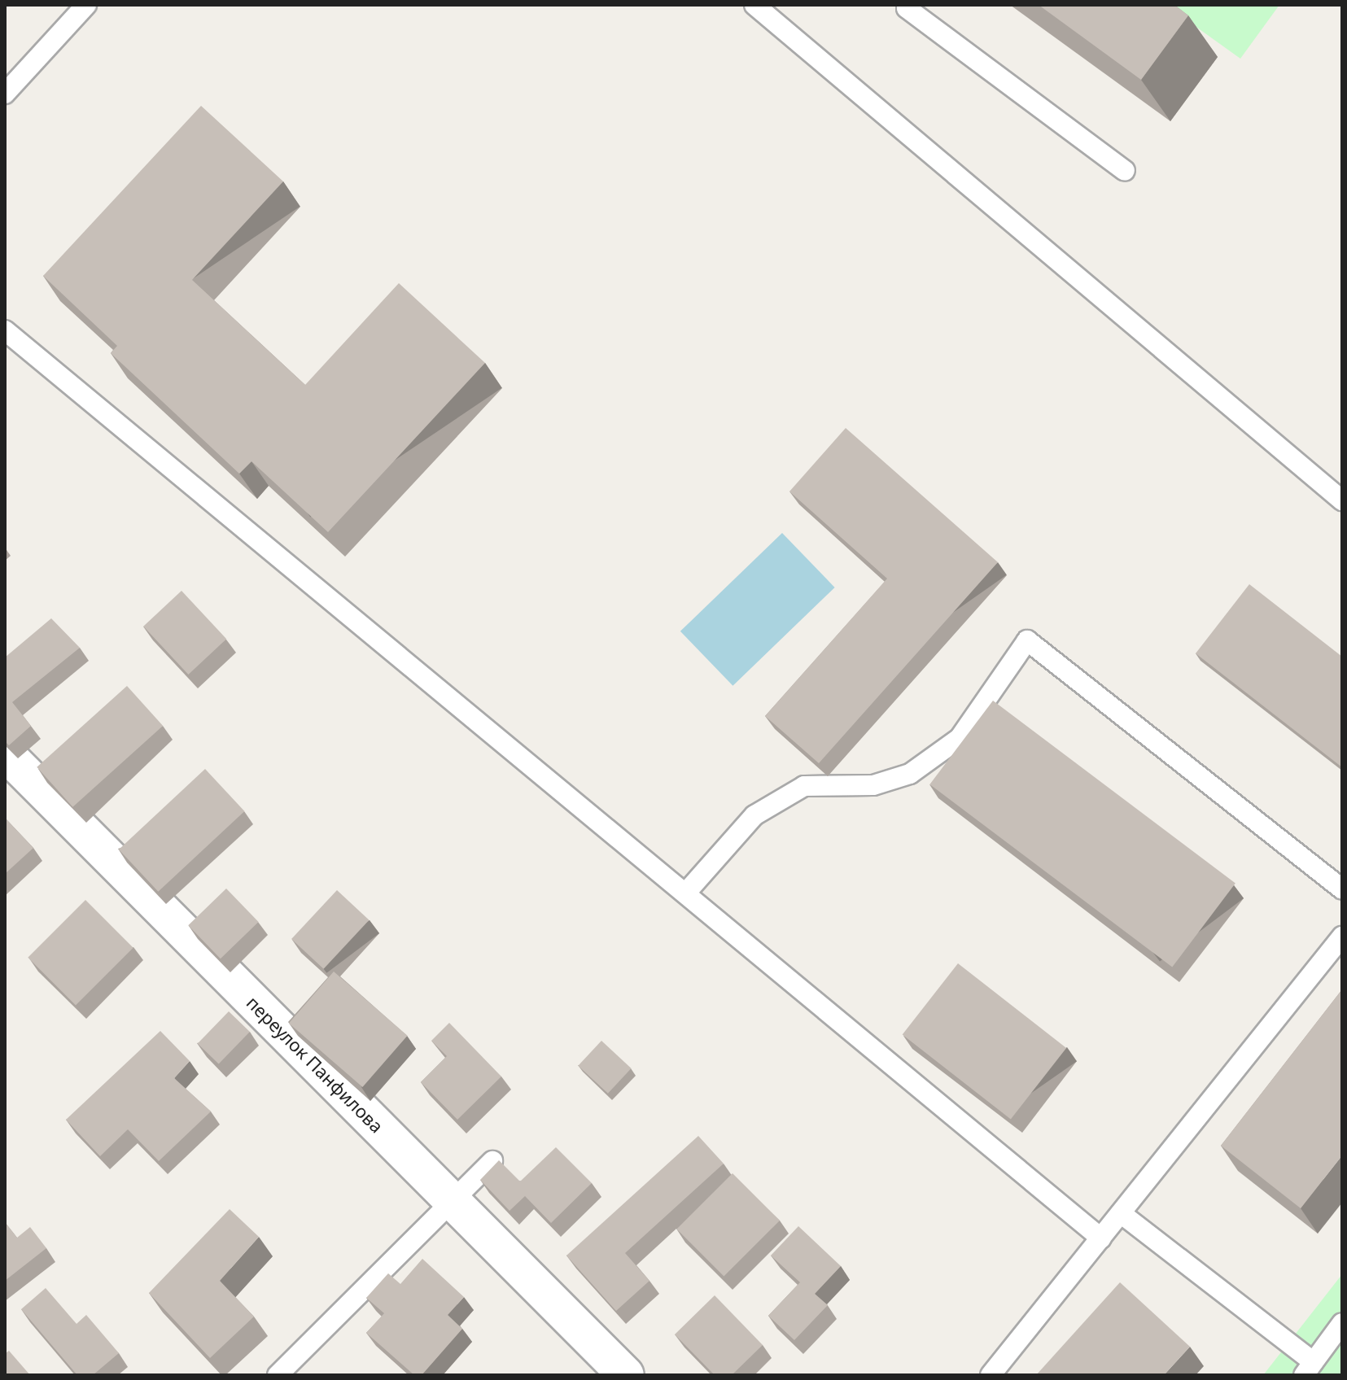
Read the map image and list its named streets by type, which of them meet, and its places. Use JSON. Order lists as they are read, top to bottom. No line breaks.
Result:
{"streets":{"street":["переулок Панфилова"]}}
